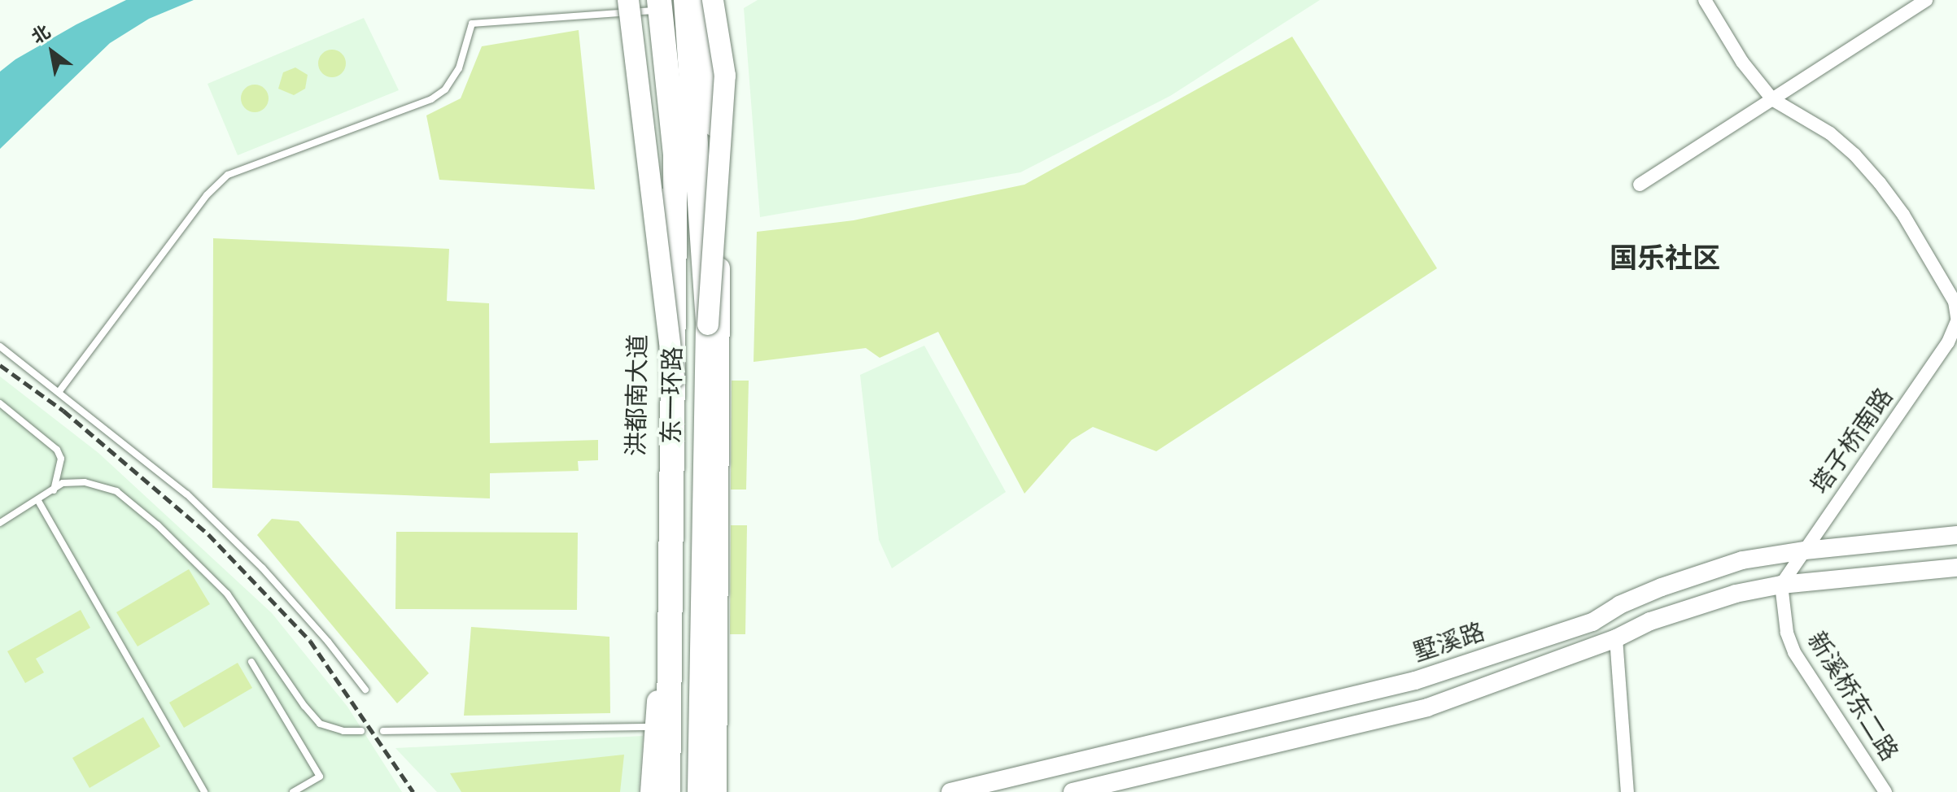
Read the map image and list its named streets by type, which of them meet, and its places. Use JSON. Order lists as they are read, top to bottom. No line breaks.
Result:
{"streets":{"highway":["东一环路"],"main road":["洪都南大道"],"street":["塔子桥南路","墅溪路","新溪桥东二路"]},"crossings":[["洪都南大道","东一环路"],["塔子桥南路","墅溪路"],["塔子桥南路","新溪桥东二路"]],"districts":["国乐社区"],"north":"top left"}
